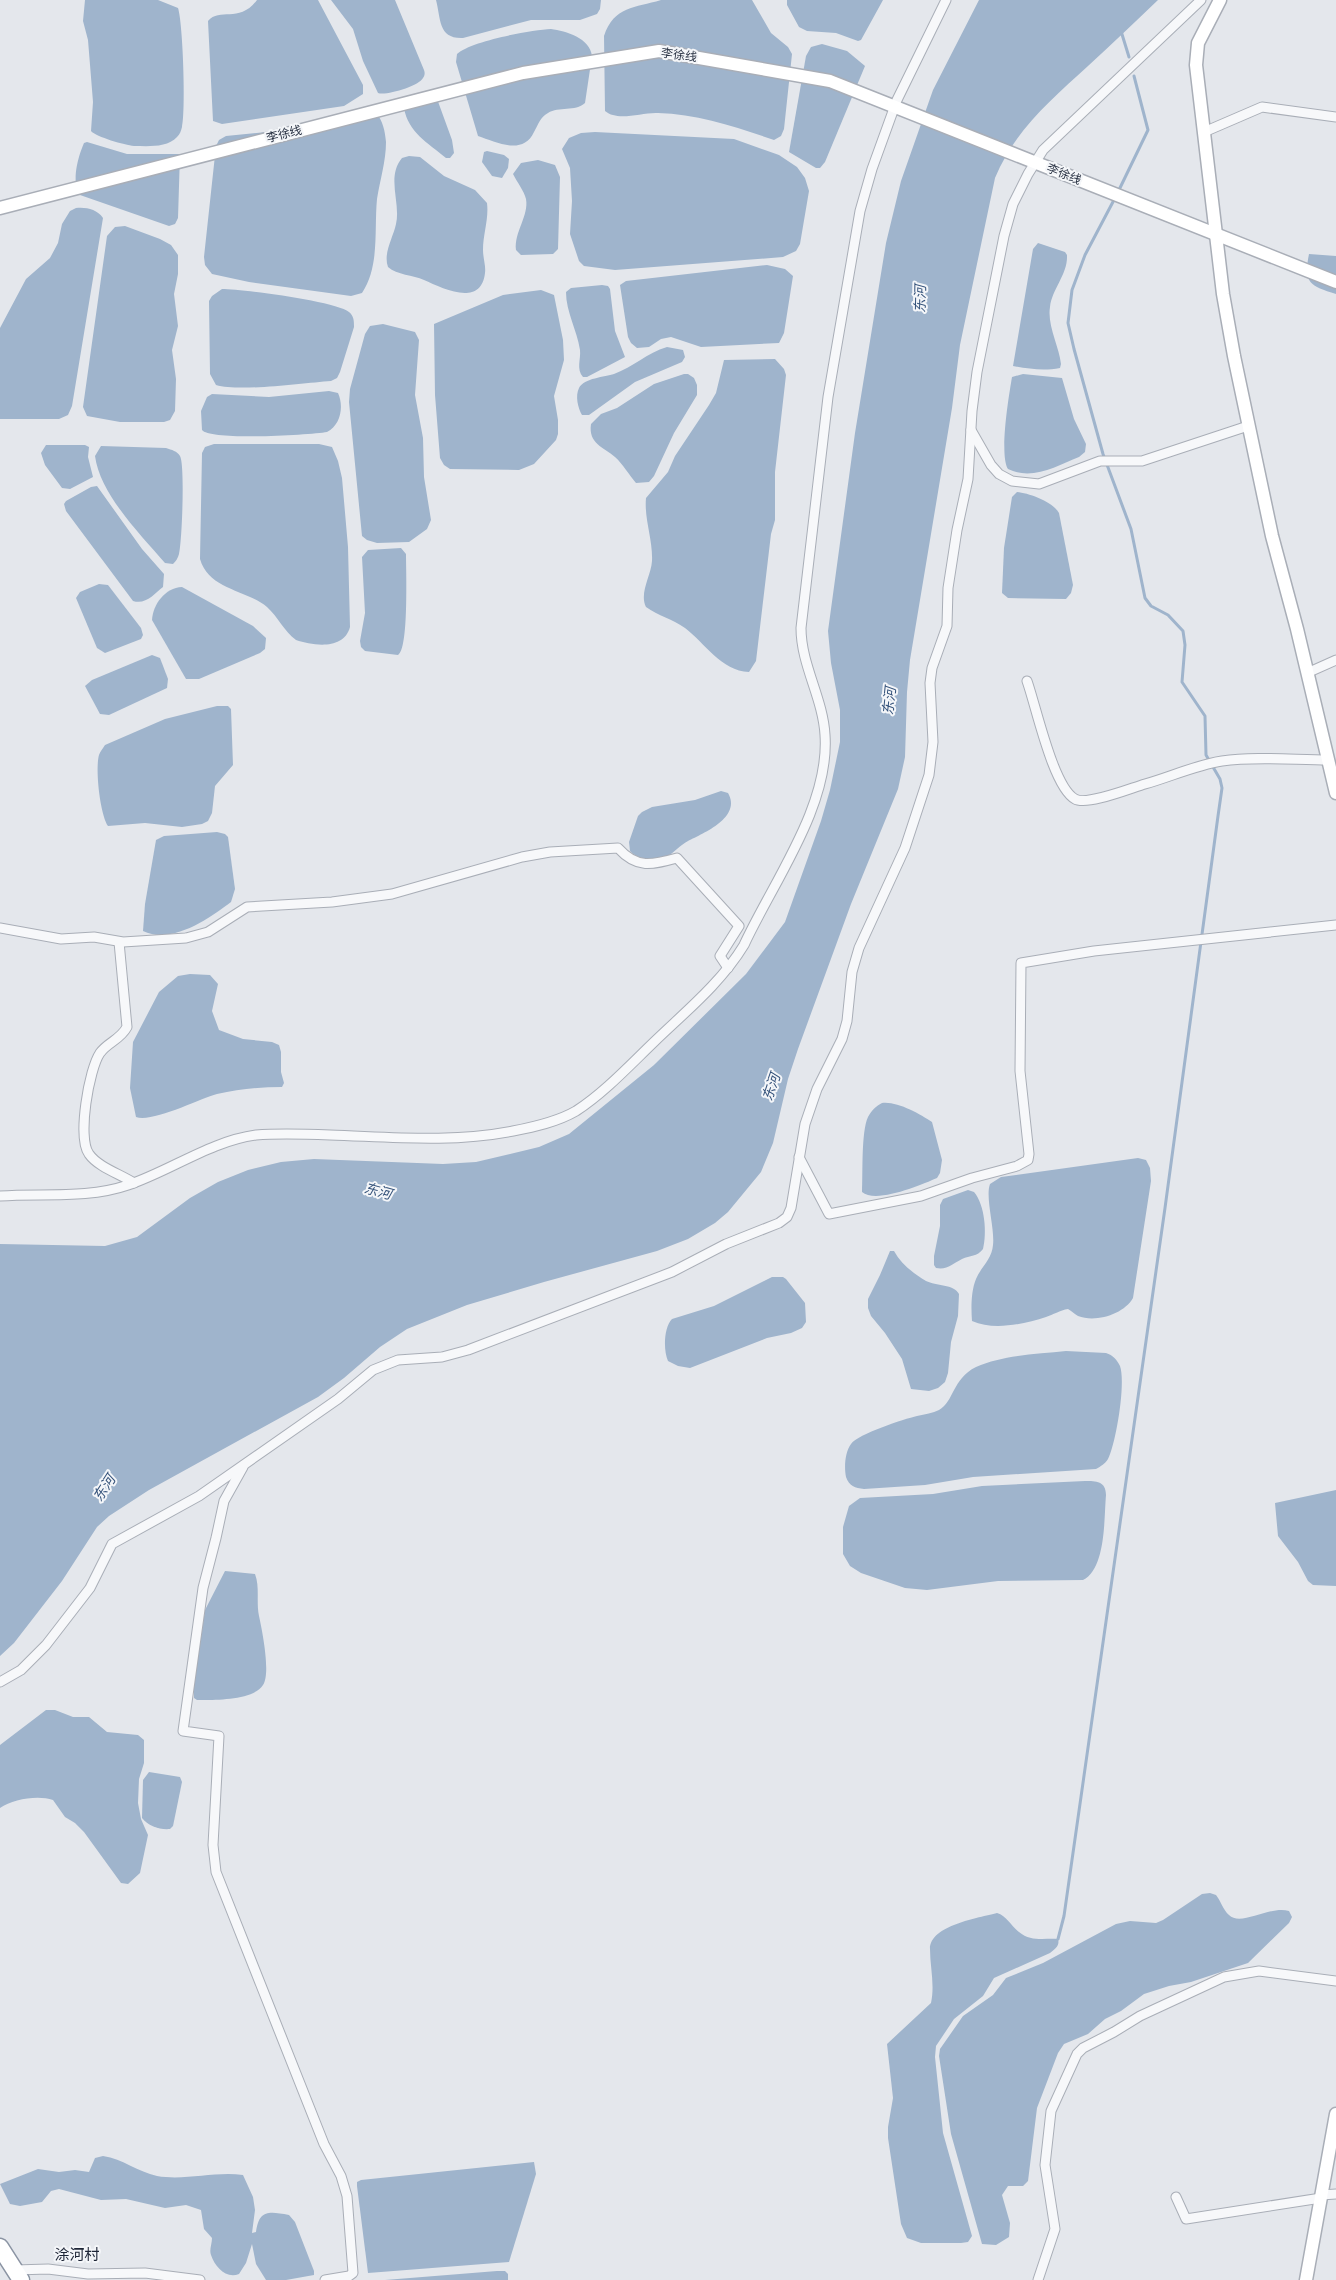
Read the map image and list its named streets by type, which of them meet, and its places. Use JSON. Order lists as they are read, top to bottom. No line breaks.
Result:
{"streets":{"main road":["李徐线"]},"districts":["涂河村"],"water":["东河"]}
